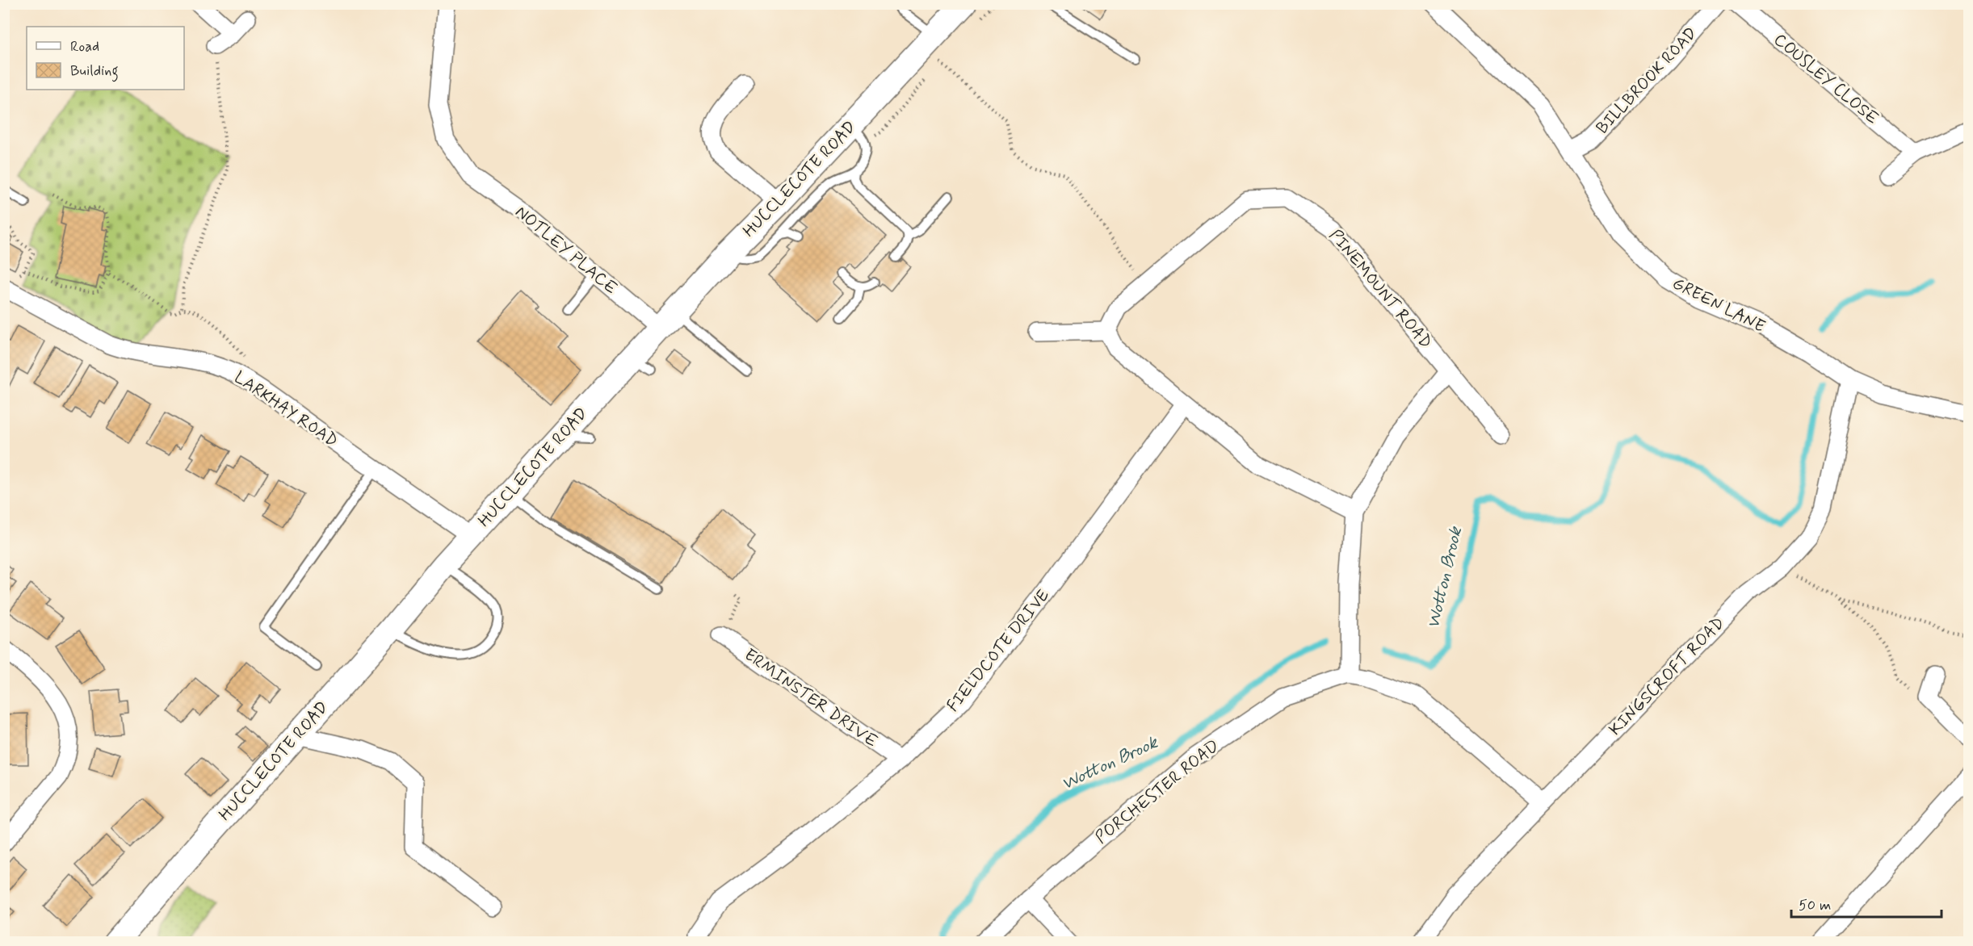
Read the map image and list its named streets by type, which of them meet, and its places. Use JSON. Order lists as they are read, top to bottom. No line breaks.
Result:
{"streets":{"street":["COUSLEY CLOSE","BILLBROOK ROAD","HUCCLECOTE ROAD","NOTLEY PLACE","PINEMOUNT ROAD","GREEN LANE","LARKHAY ROAD","FIELDCOTE DRIVE","KINGSCROFT ROAD","ERMINSTER DRIVE","PORCHESTER ROAD"]},"crossings":[["BILLBROOK ROAD","GREEN LANE"],["HUCCLECOTE ROAD","NOTLEY PLACE"],["HUCCLECOTE ROAD","LARKHAY ROAD"],["GREEN LANE","KINGSCROFT ROAD"],["FIELDCOTE DRIVE","ERMINSTER DRIVE"]],"water":["Wotton Brook"],"legend":["Road","Building"],"scale_bar":"50 m"}
